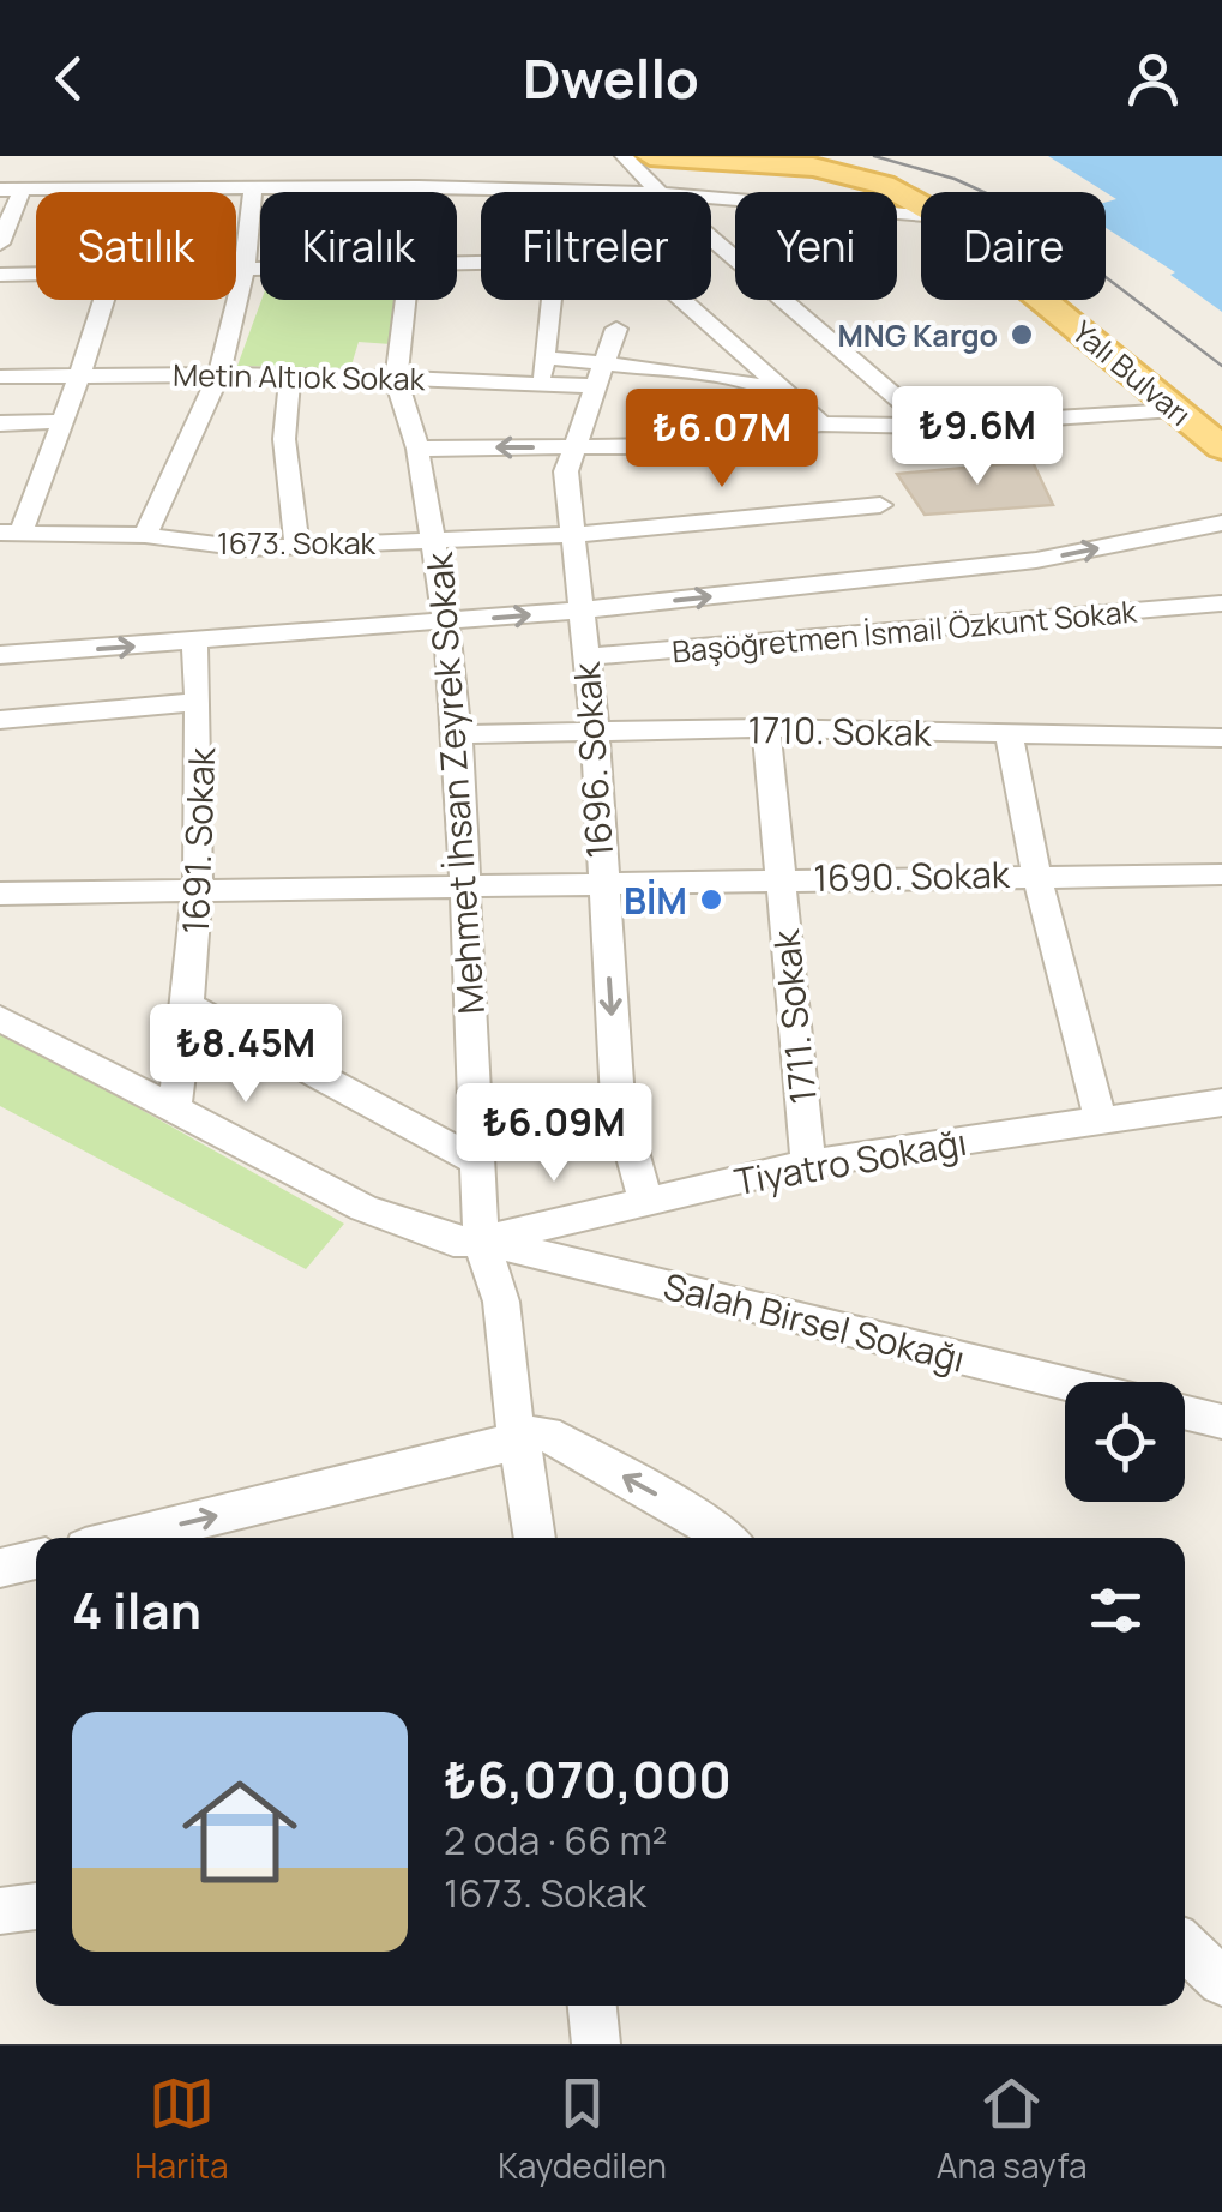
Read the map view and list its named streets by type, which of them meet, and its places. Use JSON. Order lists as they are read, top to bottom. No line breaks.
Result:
{"streets":{"main road":["Yalı Bulvarı"],"street":["Metin Altıok Sokak","1673. Sokak","Başöğretmen İsmail Özkunt Sokak","1710. Sokak","1696. Sokak","Mehmet İhsan Zeyrek Sokak","1691. Sokak","1690. Sokak","1711. Sokak","Tiyatro Sokağı","Salah Birsel Sokağı"]},"crossings":[["Metin Altıok Sokak","1696. Sokak"],["Metin Altıok Sokak","Mehmet İhsan Zeyrek Sokak"],["1673. Sokak","1696. Sokak"],["1673. Sokak","Mehmet İhsan Zeyrek Sokak"],["Başöğretmen İsmail Özkunt Sokak","1696. Sokak"],["1710. Sokak","1696. Sokak"],["1710. Sokak","Mehmet İhsan Zeyrek Sokak"],["1710. Sokak","1711. Sokak"],["1696. Sokak","1690. Sokak"],["1696. Sokak","Tiyatro Sokağı"],["Mehmet İhsan Zeyrek Sokak","1690. Sokak"],["Mehmet İhsan Zeyrek Sokak","Tiyatro Sokağı"],["Mehmet İhsan Zeyrek Sokak","Salah Birsel Sokağı"],["1691. Sokak","1690. Sokak"],["1691. Sokak","Salah Birsel Sokağı"],["1690. Sokak","1711. Sokak"],["1711. Sokak","Tiyatro Sokağı"],["Tiyatro Sokağı","Salah Birsel Sokağı"]],"one_way":["1696. Sokak"],"places":["MNG Kargo","BİM"],"page":{"header":"Dwello","chip":["Satılık","Kiralık","Filtreler","Yeni","Daire"],"price":["₺9.6M","₺6.07M","₺8.45M","₺6.09M"],"heading":"4 ilan","list":[{"name":"₺6,070,000","note":"2 oda · 66 m² · 1673. Sokak"}],"tabs":["Harita","Kaydedilen","Ana sayfa"]}}
